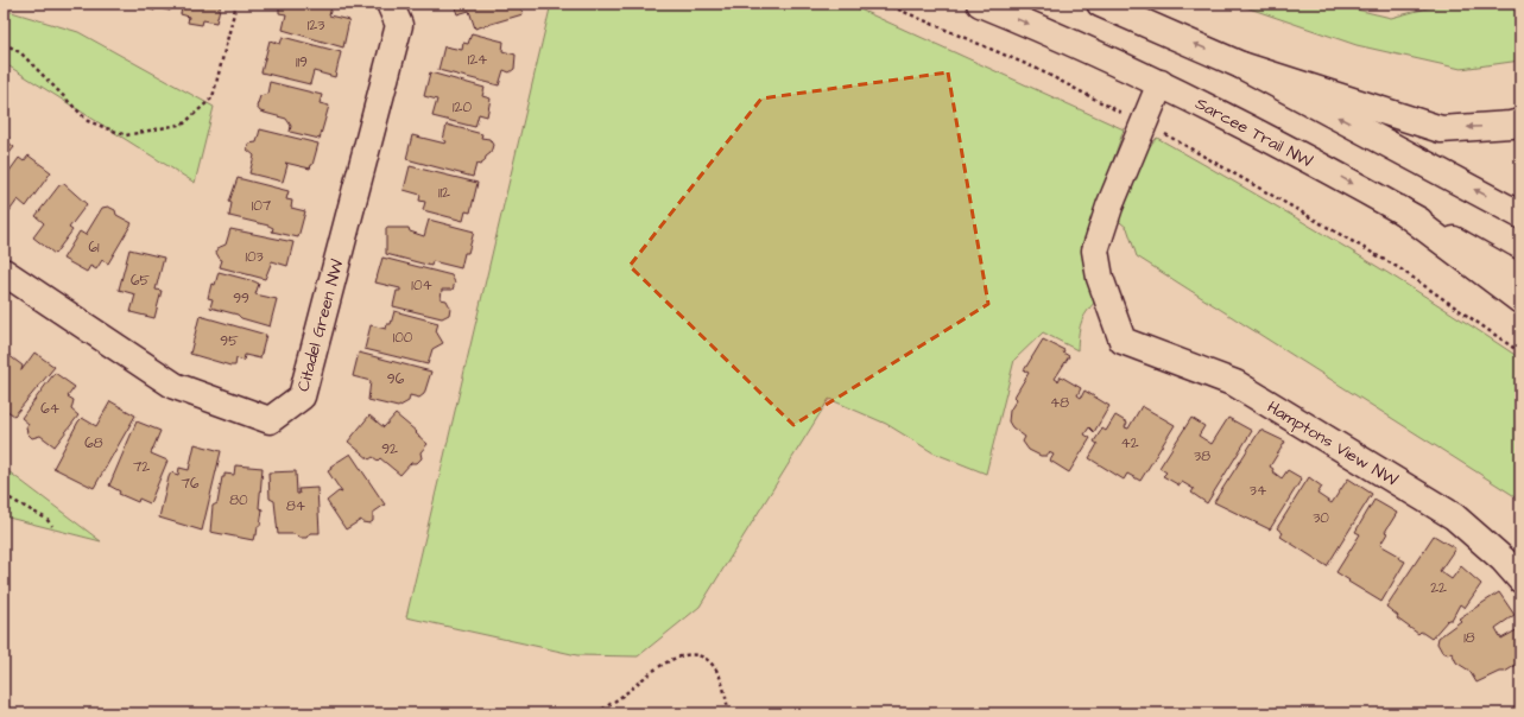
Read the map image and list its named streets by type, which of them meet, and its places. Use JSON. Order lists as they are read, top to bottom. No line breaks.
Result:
{"streets":{"main road":["Sarcee Trail NW","Citadel Green NW","Hamptons View NW"]},"house_numbers":["123","124","119","120","112","107","61","103","65","104","99","100","95","96","48","64","68","42","92","38","72","76","34","80","84","30","22","18"]}
